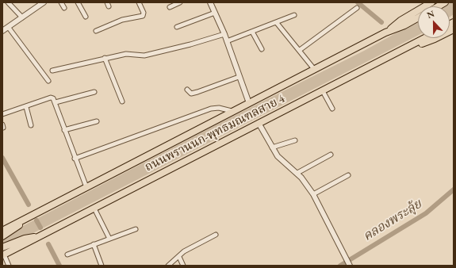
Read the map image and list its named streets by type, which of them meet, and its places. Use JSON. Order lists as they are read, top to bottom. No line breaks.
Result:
{"streets":{"main road":["ถนนพรานนก-พุทธมณฑลสาย 4"]},"water":["คลองพระลุ้ย"],"north":"top"}
